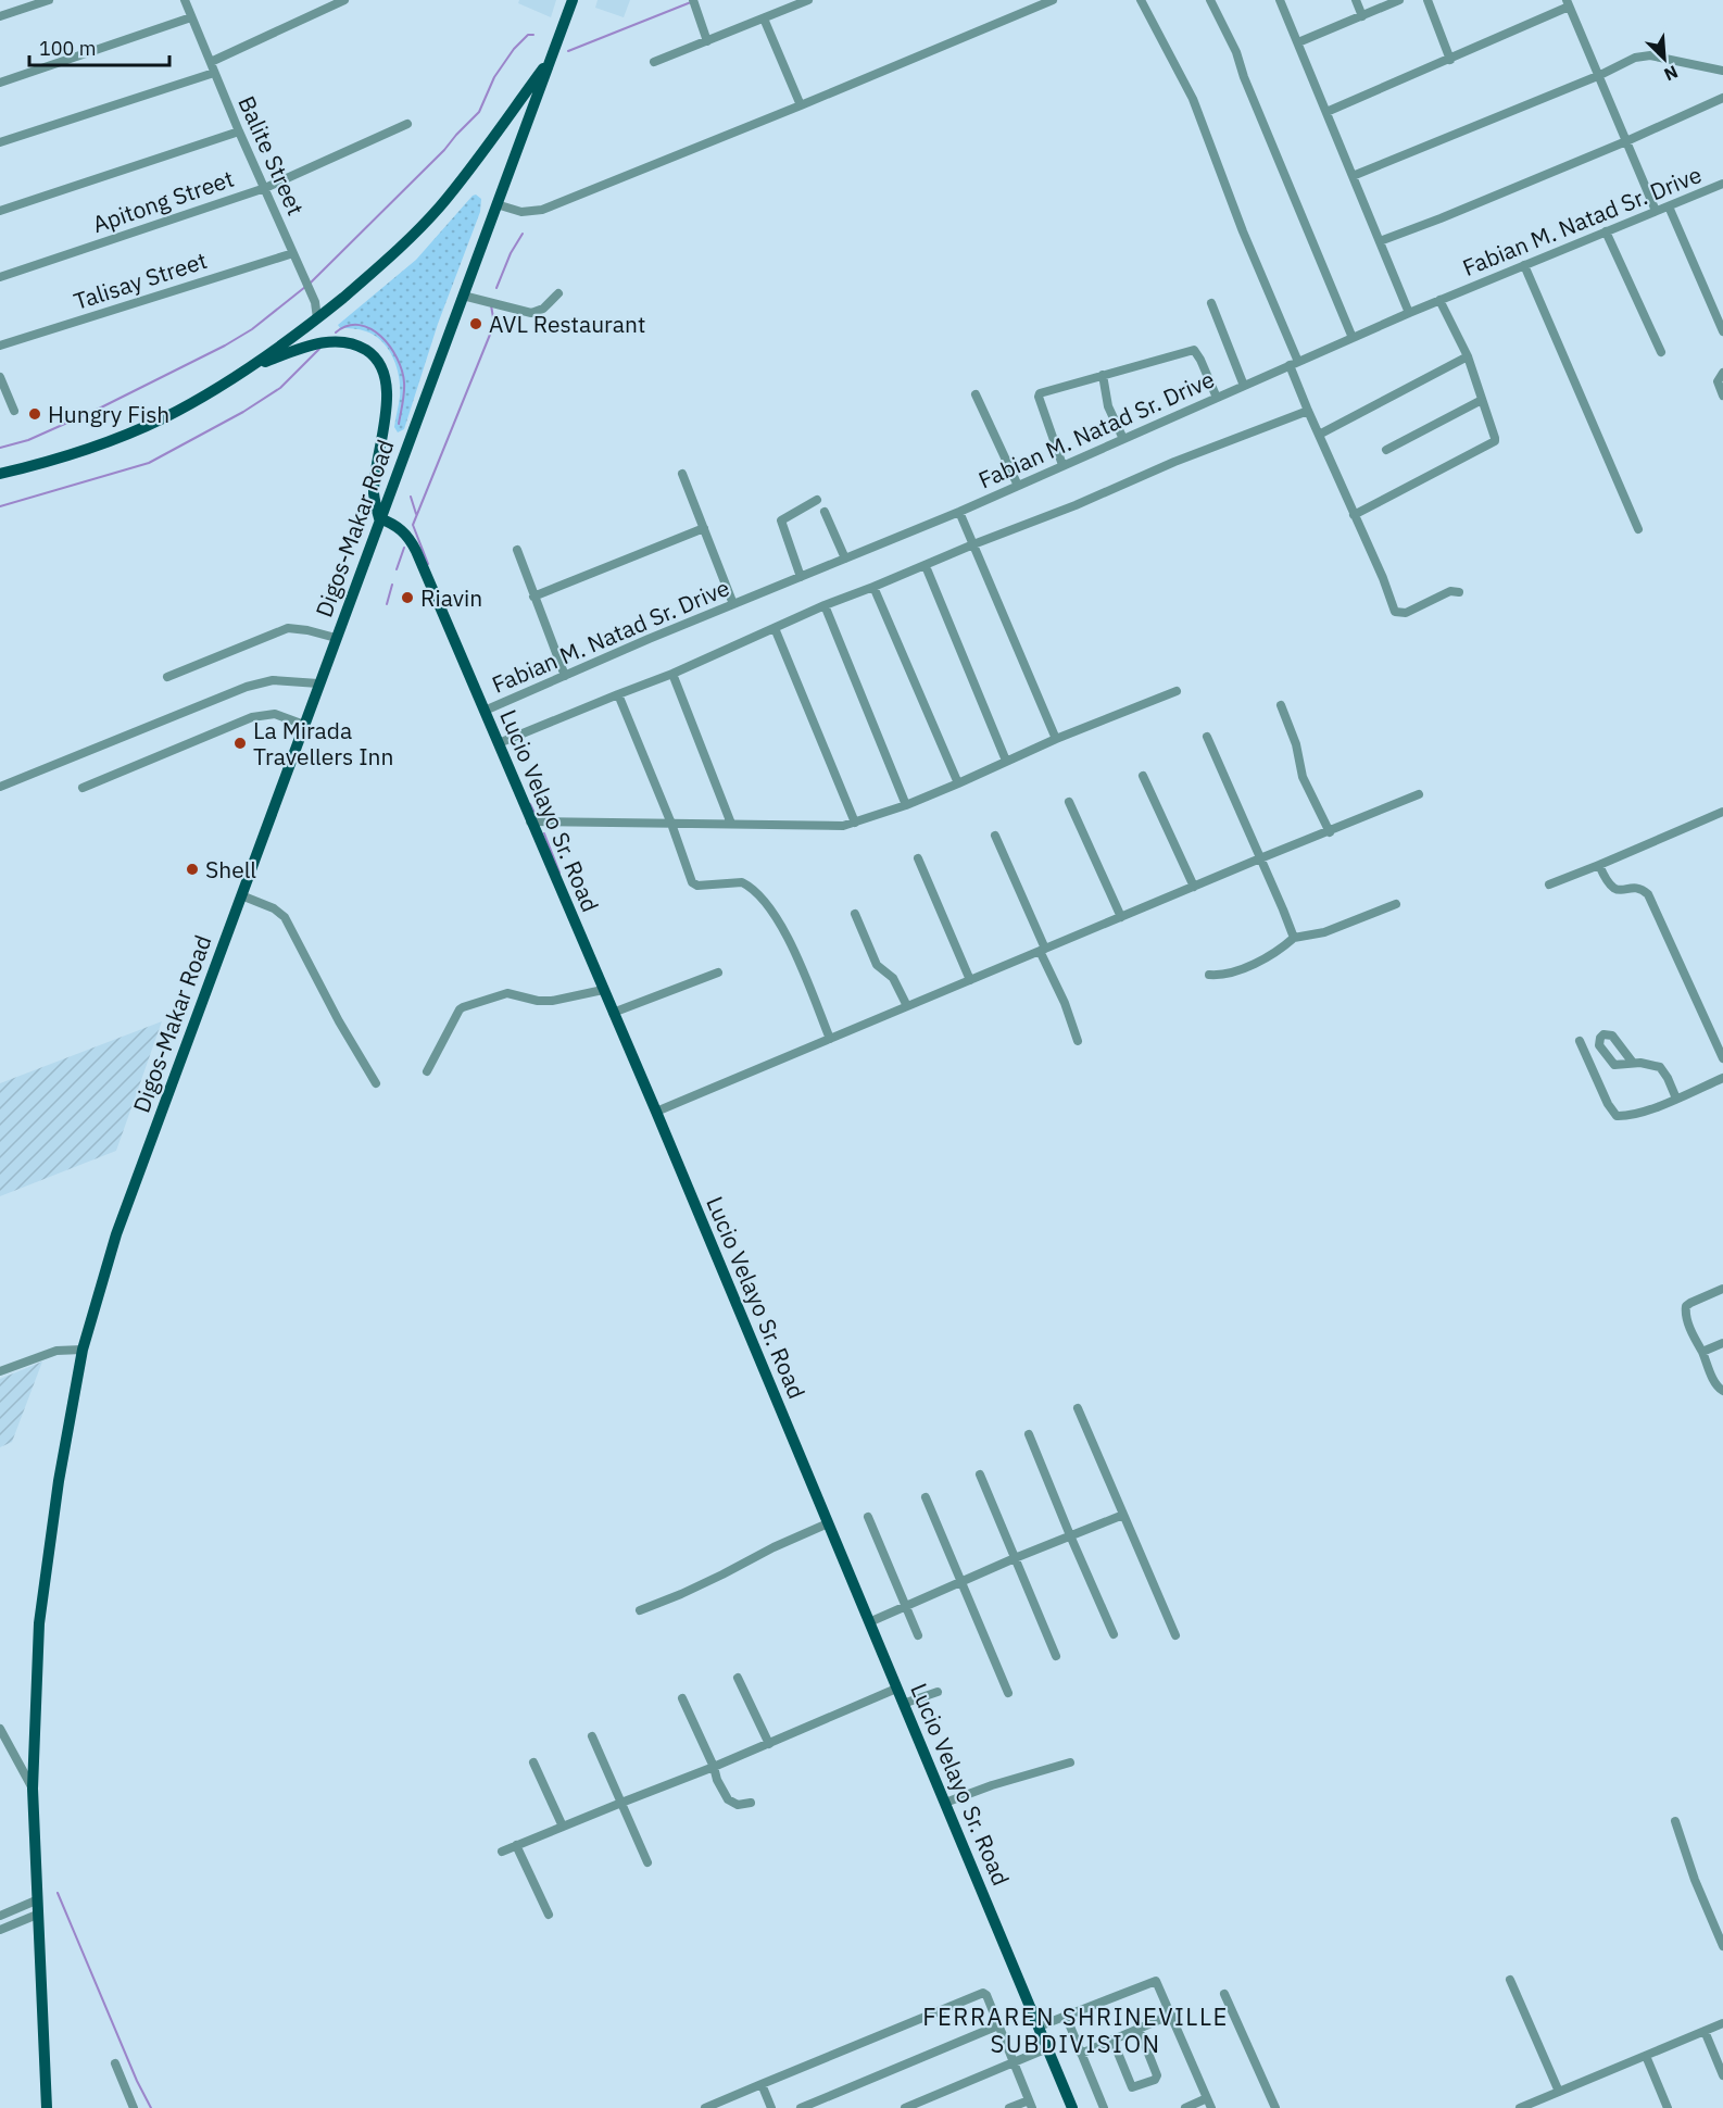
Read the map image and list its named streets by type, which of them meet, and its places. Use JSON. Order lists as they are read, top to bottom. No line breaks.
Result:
{"streets":{"main road":["Digos-Makar Road","Lucio Velayo Sr. Road"],"street":["Balite Street","Apitong Street","Fabian M. Natad Sr. Drive","Talisay Street"]},"crossings":[["Balite Street","Apitong Street"],["Balite Street","Talisay Street"],["Fabian M. Natad Sr. Drive","Lucio Velayo Sr. Road"],["Digos-Makar Road","Lucio Velayo Sr. Road"]],"districts":["FERRAREN SHRINEVILLE SUBDIVISION"],"places":["AVL Restaurant","Hungry Fish","Riavin","La Mirada Travellers Inn","Shell"],"scale_bar":"100 m","north":"bottom right"}
